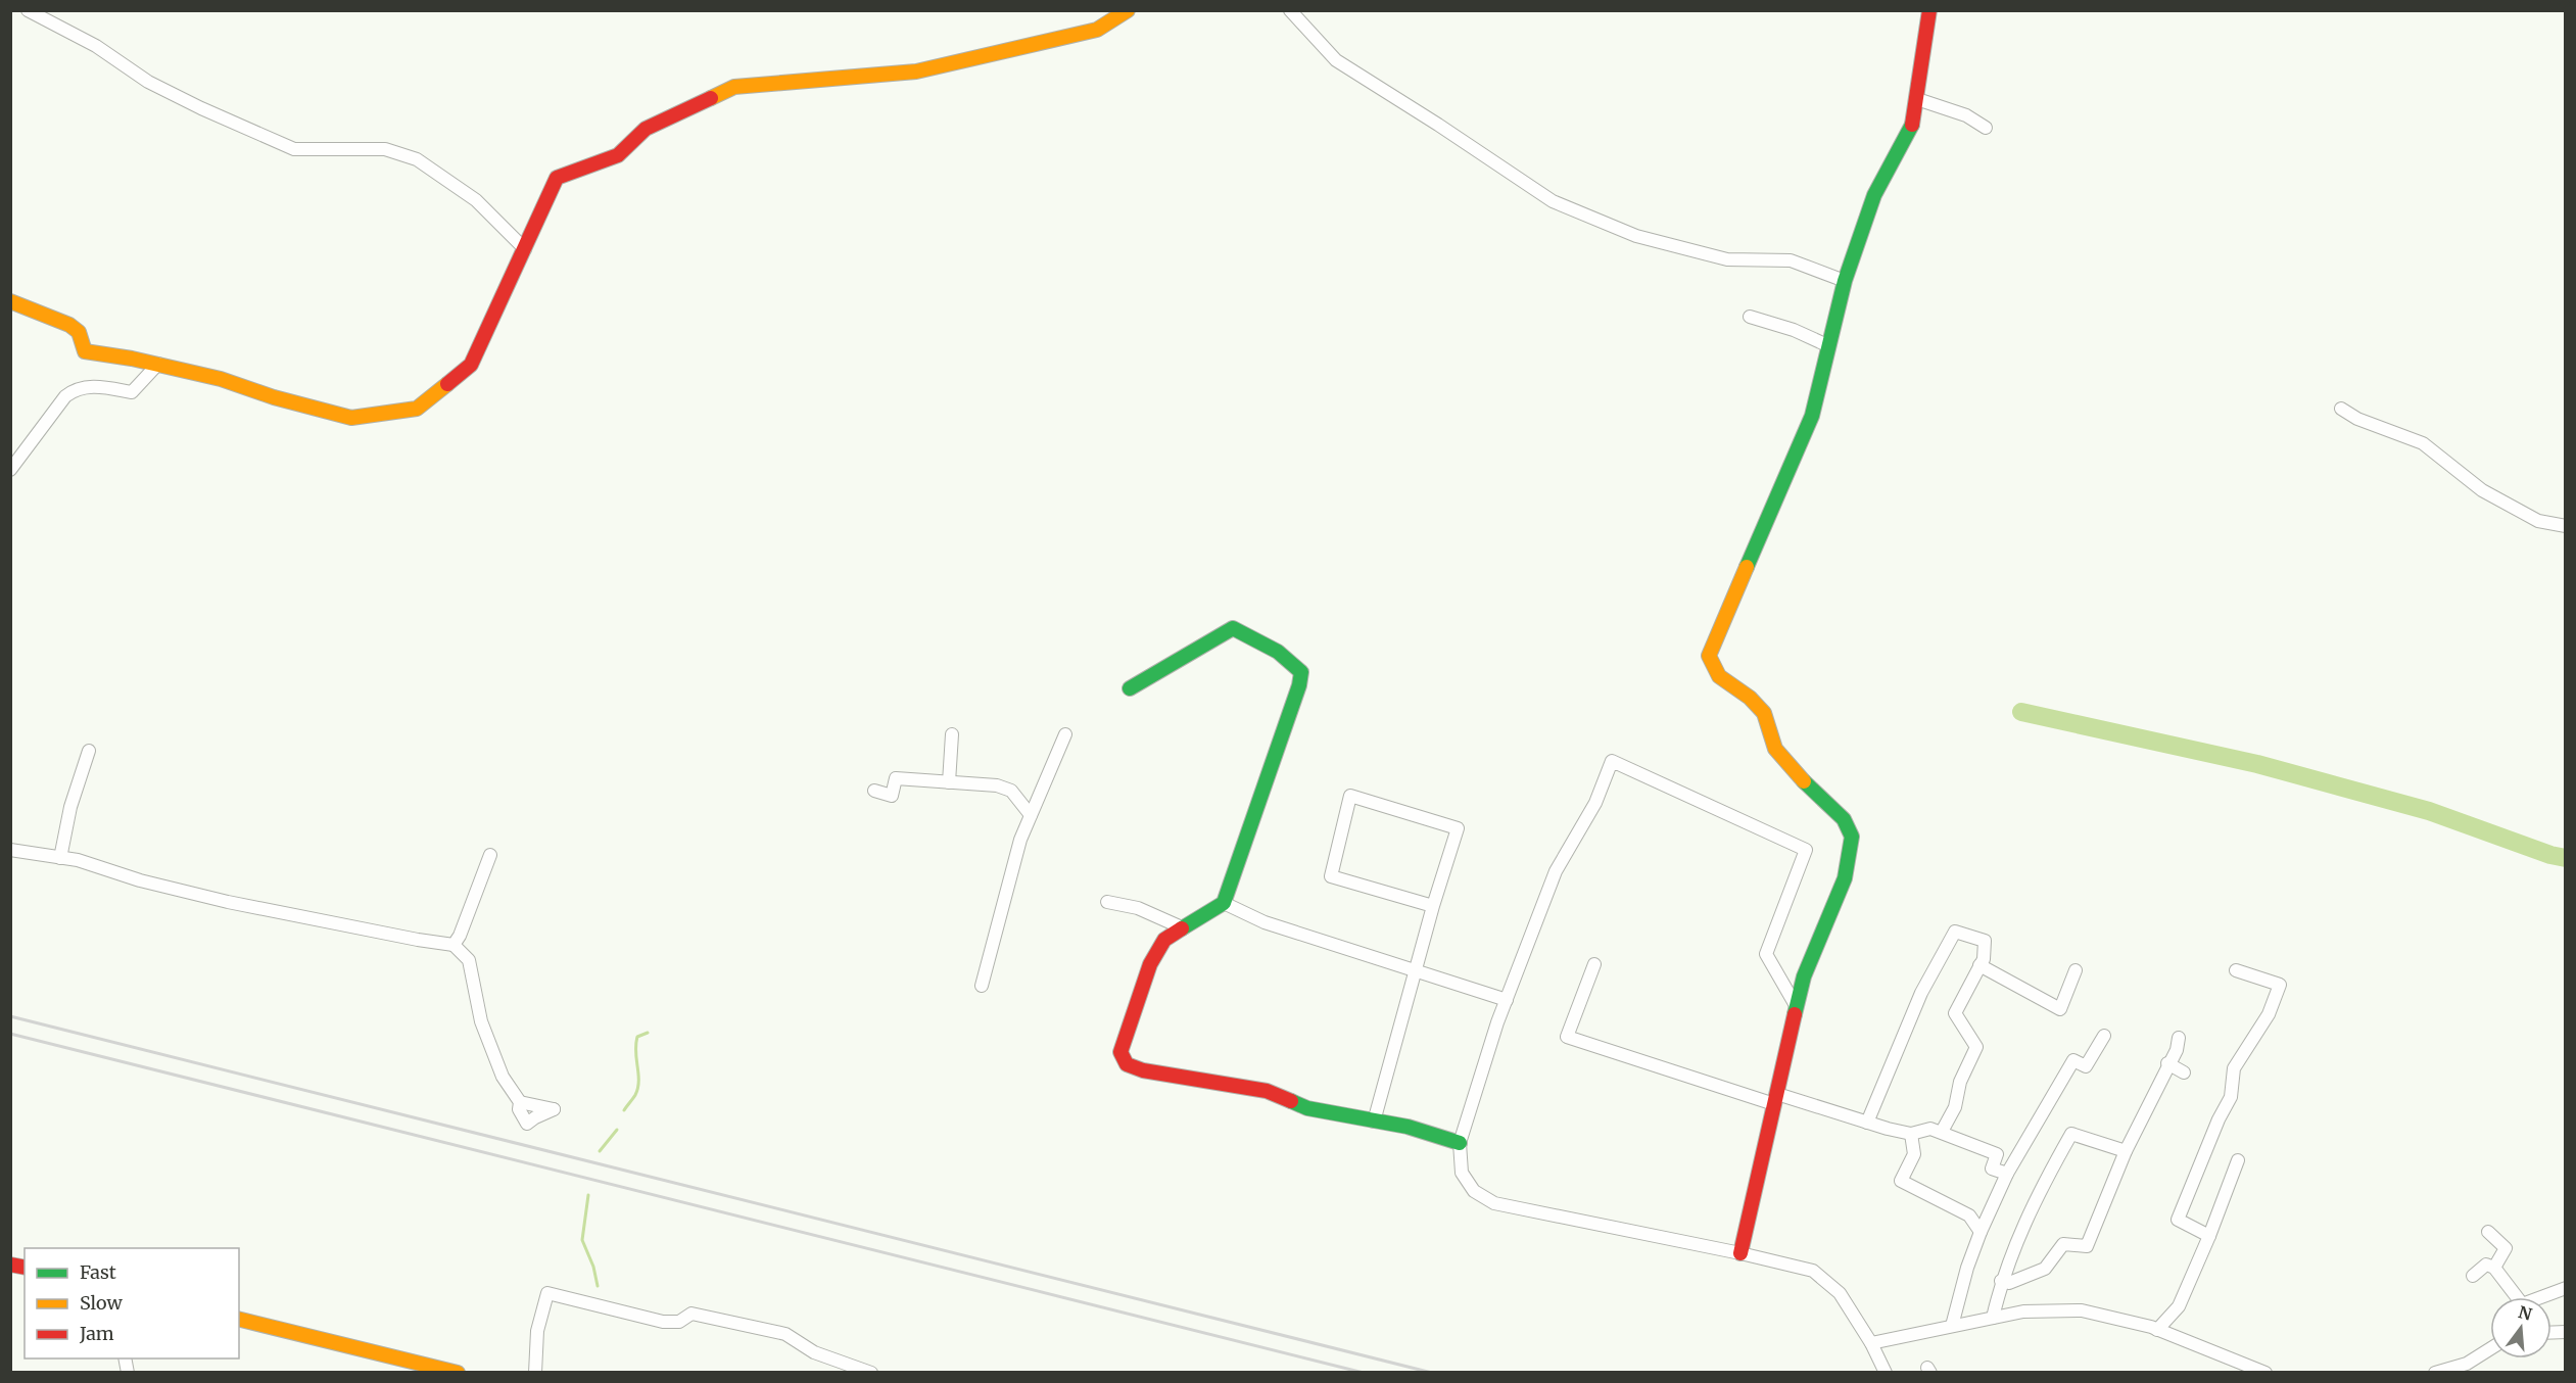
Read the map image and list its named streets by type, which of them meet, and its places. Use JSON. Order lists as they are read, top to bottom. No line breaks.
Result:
{"legend":["Fast","Slow","Jam"],"north":"top"}
